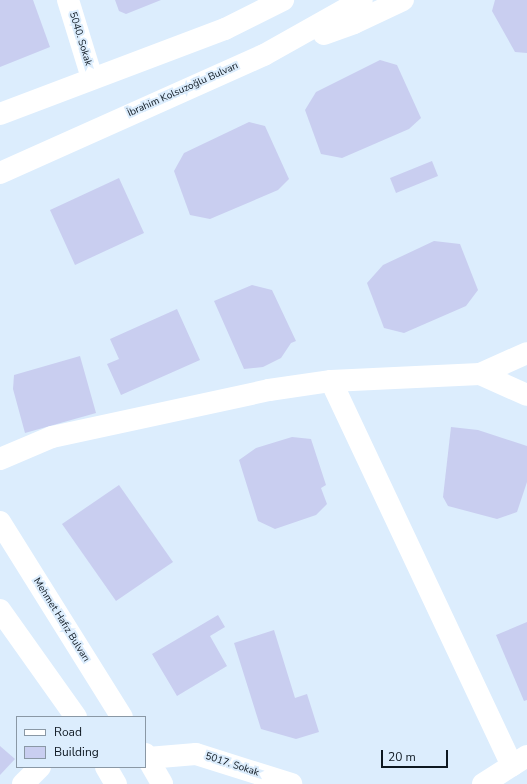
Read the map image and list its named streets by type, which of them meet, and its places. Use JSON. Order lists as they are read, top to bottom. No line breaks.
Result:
{"streets":{"street":["5040. Sokak","İbrahim Kolsuzoğlu Bulvarı","Mehmet Hafız Bulvarı","5017. Sokak"]},"legend":["Road","Building"],"scale_bar":"20 m"}
